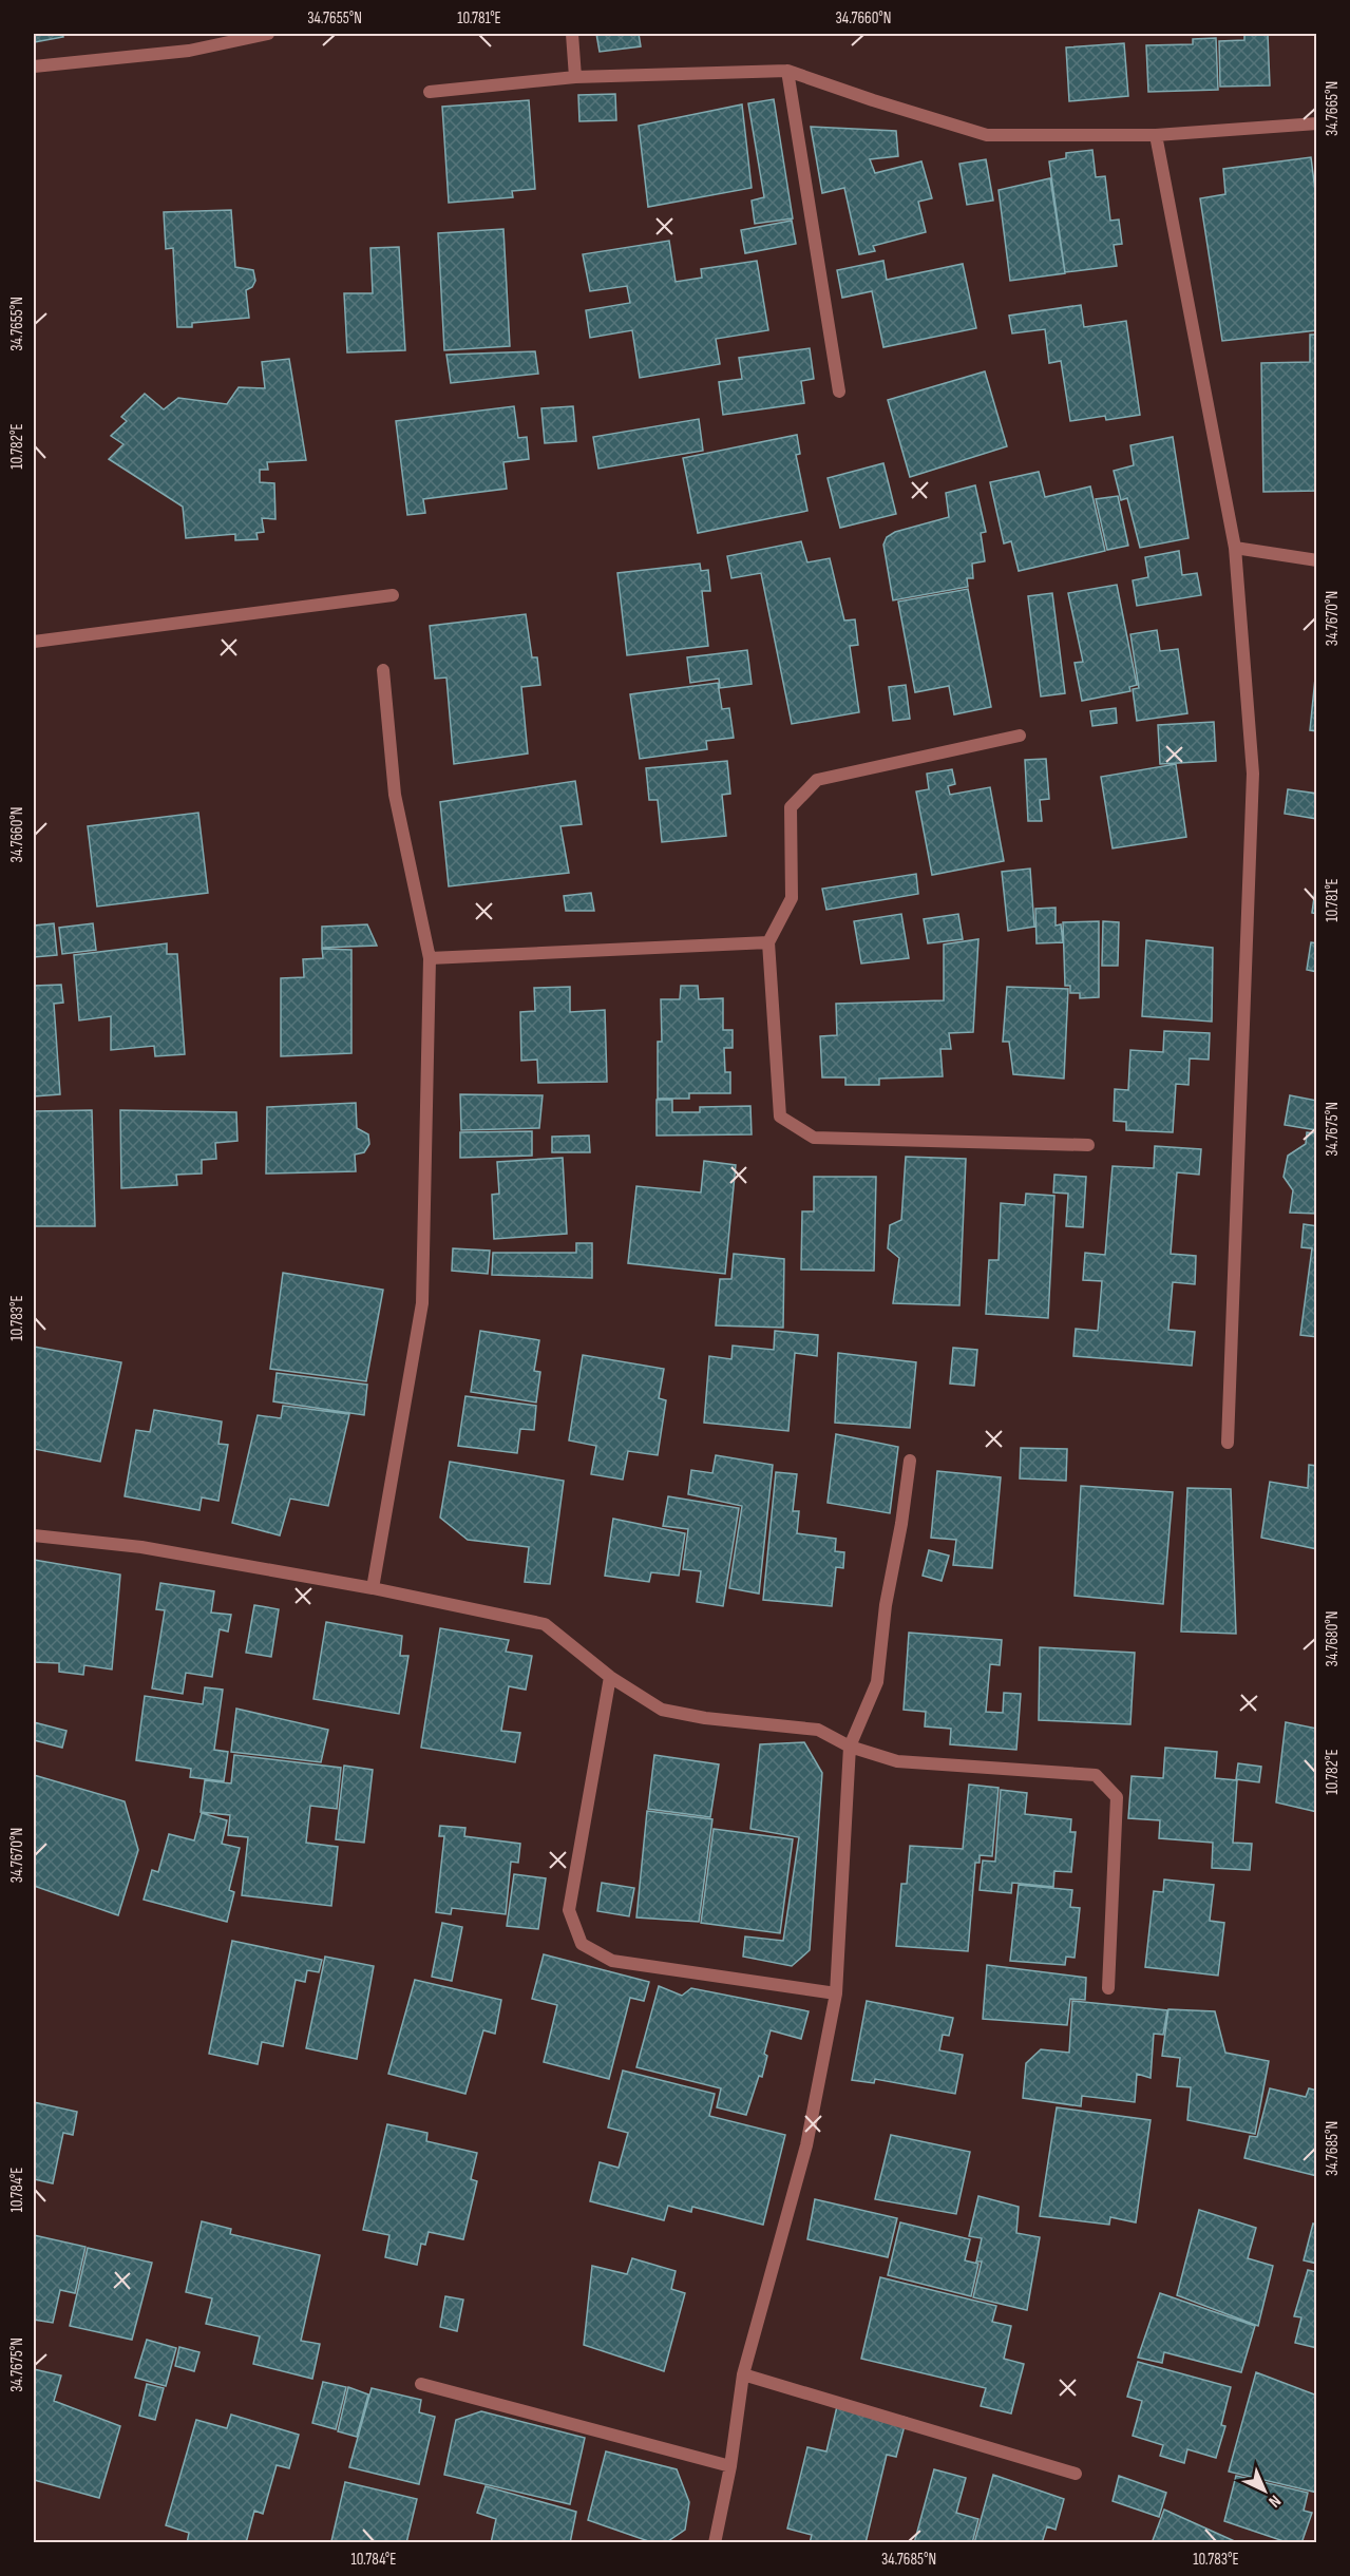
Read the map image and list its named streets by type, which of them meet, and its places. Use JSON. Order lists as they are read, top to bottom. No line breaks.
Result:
{"north":"bottom right","coordinates":["34.7655°N","10.781°E","34.7660°N","34.7665°N","10.782°E","34.7670°N","34.7675°N","10.783°E","34.7680°N","34.7685°N","10.784°E"]}
